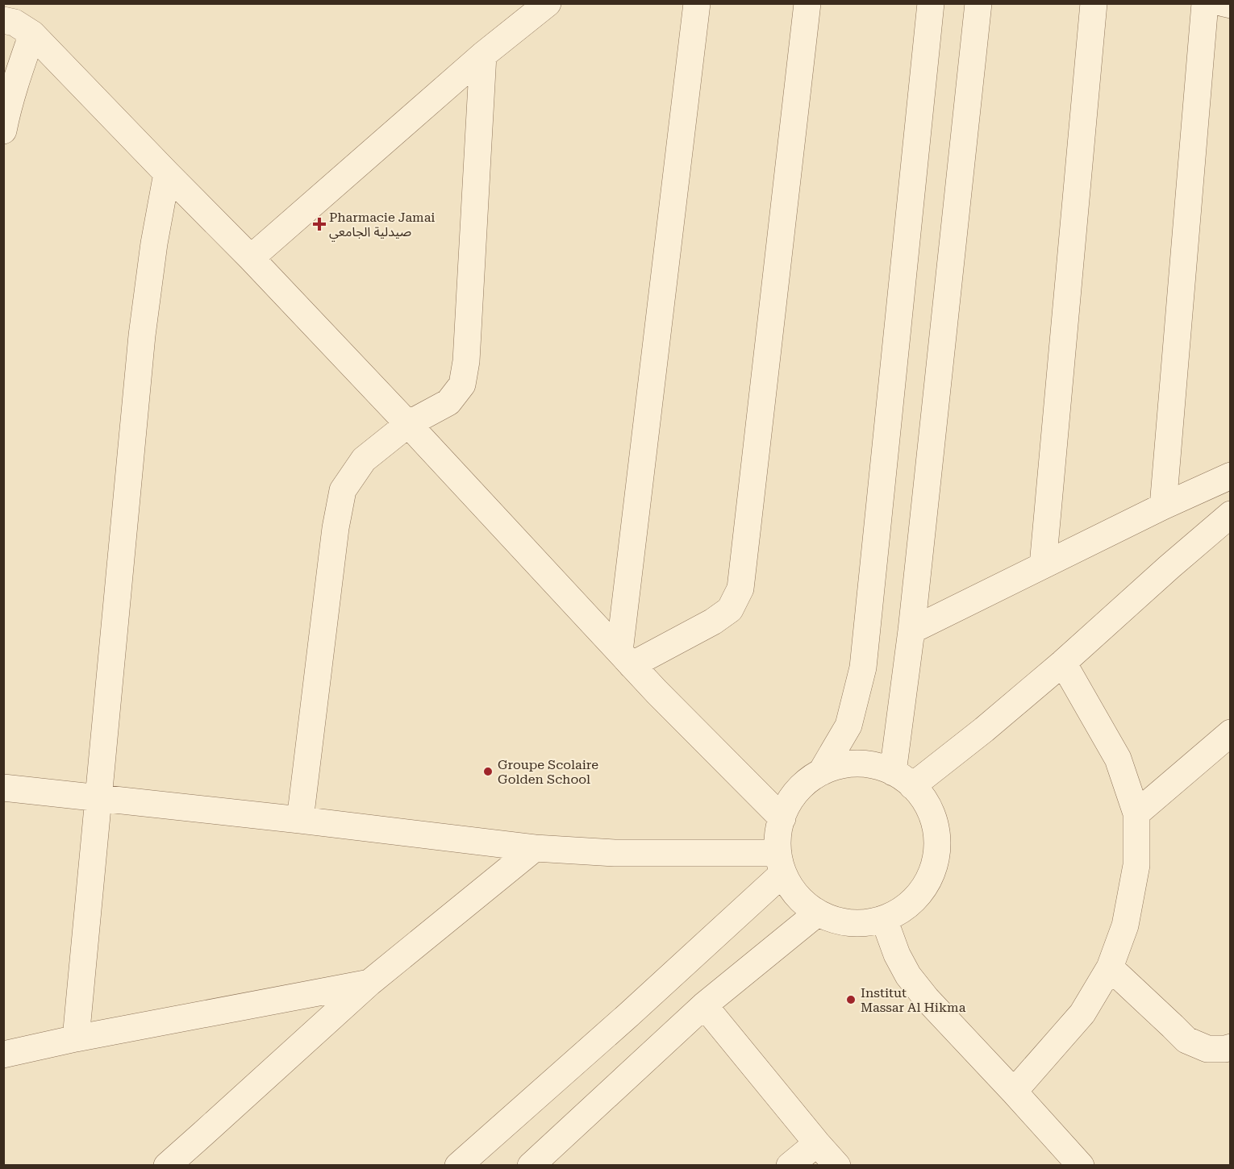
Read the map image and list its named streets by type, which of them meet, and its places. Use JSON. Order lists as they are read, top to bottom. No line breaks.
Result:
{"places":{"health":["Pharmacie Jamai صيدلية الجامعي"],"other":["Groupe Scolaire Golden School","Institut Massar Al Hikma"]}}
